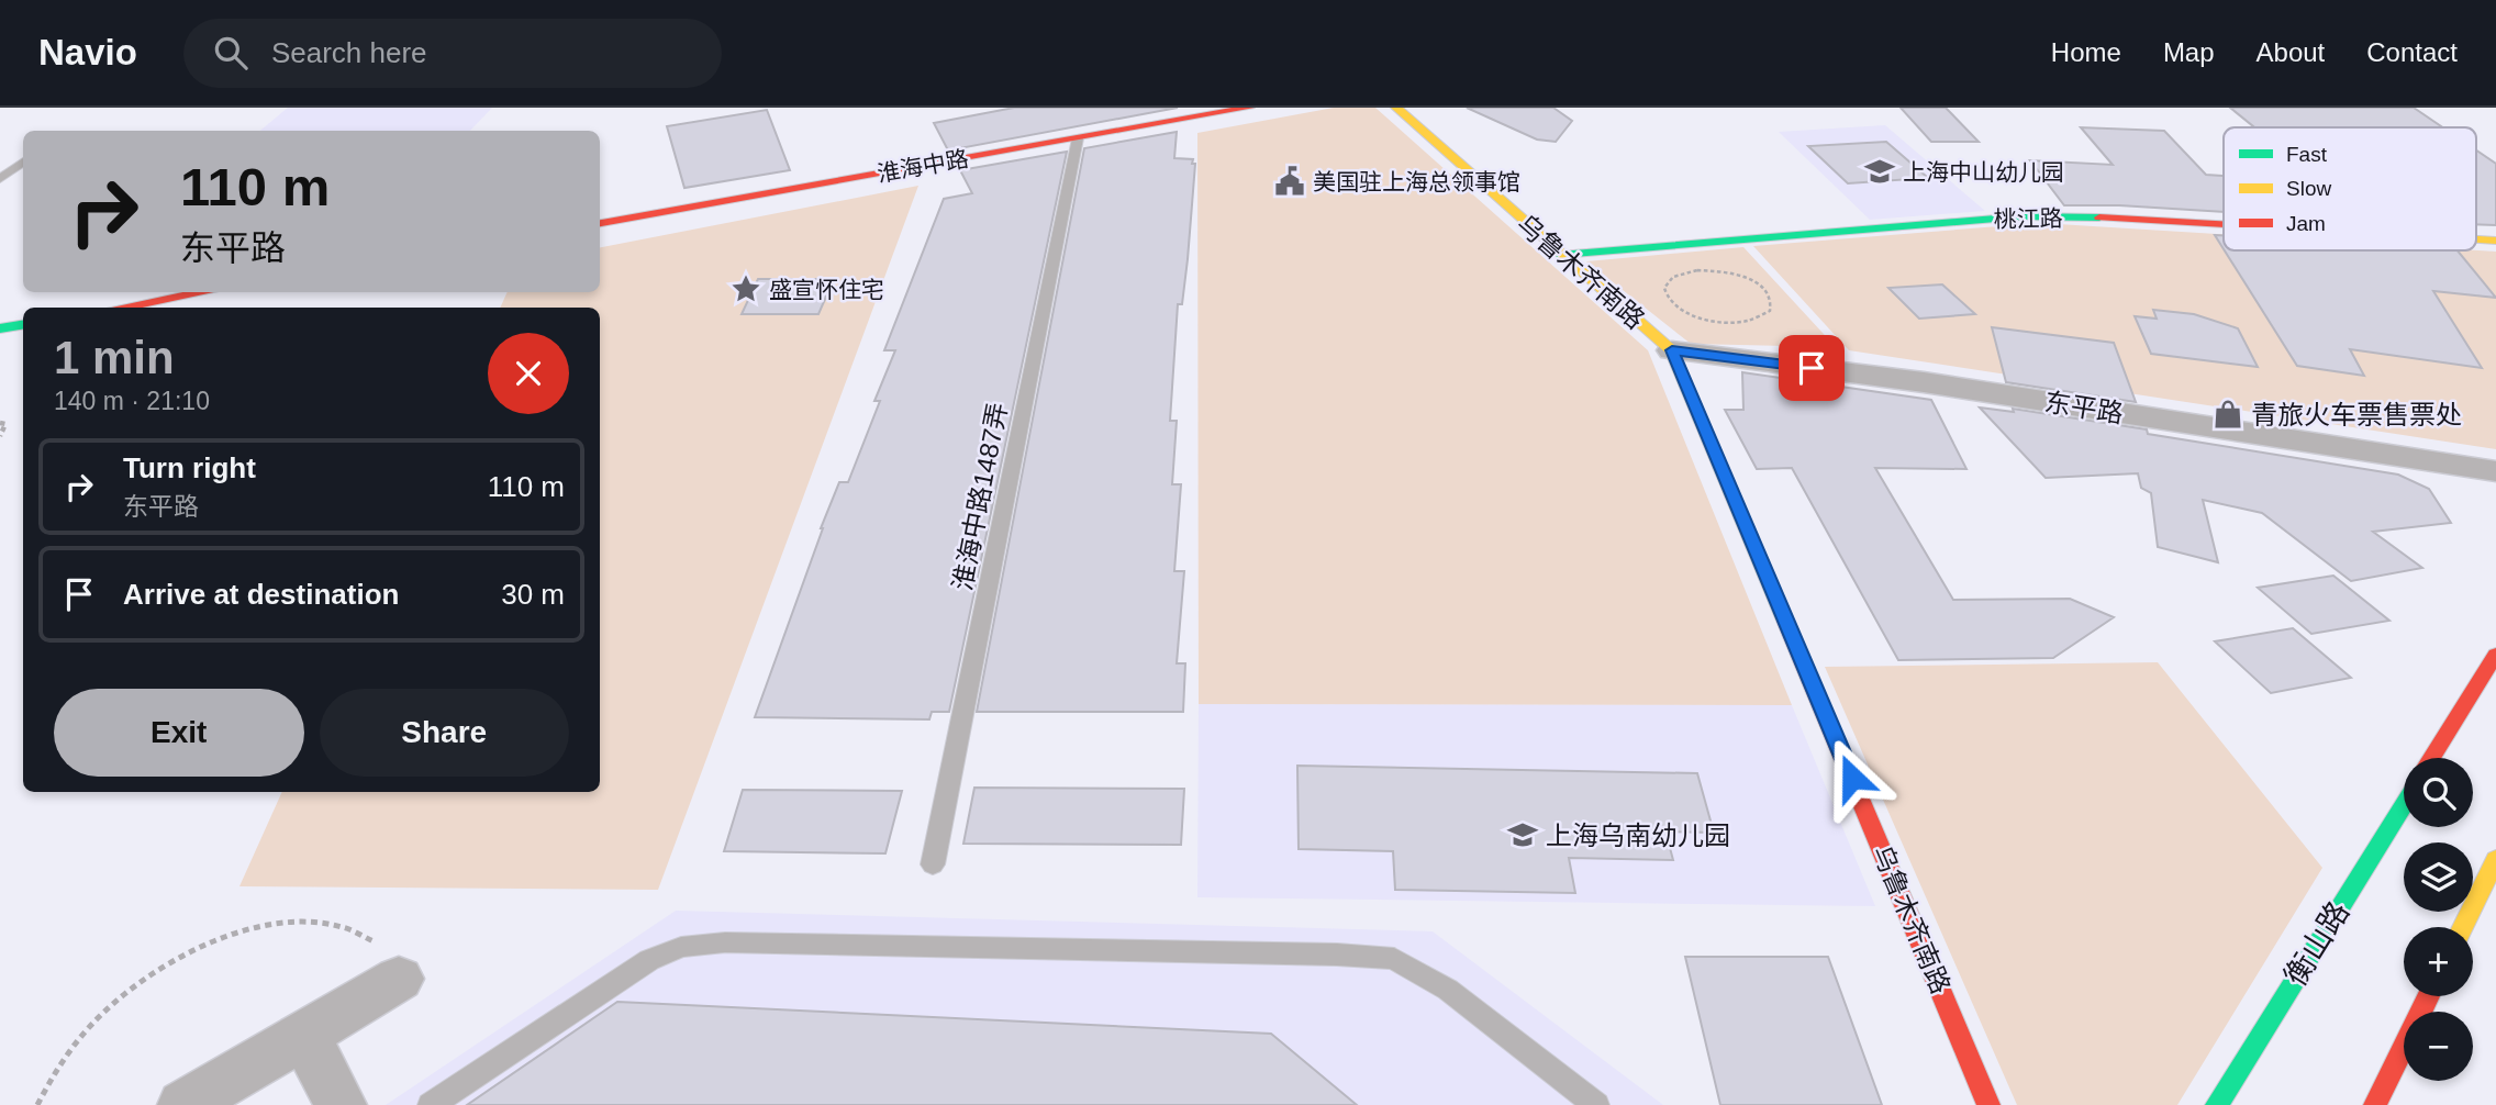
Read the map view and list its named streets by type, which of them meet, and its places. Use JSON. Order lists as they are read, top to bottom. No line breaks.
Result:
{"streets":{"street":["淮海中路","桃江路","乌鲁木齐南路","东平路","衡山路"],"lane":["淮海中路1487弄"]},"crossings":[["淮海中路","淮海中路1487弄"],["桃江路","乌鲁木齐南路"],["乌鲁木齐南路","东平路"]],"places":{"school or university":["上海中山幼儿园","上海乌南幼儿园"],"public building":["美国驻上海总领事馆"],"place":["盛宣怀住宅"],"shop":["青旅火车票售票处"]},"legend":["Fast","Slow","Jam"],"page":{"header":"Navio","search":"Search here","nav":["Home","Map","About","Contact"],"turn":["110 m","东平路"],"heading":["1 min","140 m · 21:10"],"list":[{"name":"Turn right","note":"东平路","value":"110 m"},{"name":"Arrive at destination","value":"30 m"}],"buttons":["Exit","Share"],"map_buttons":["+","−"]}}
